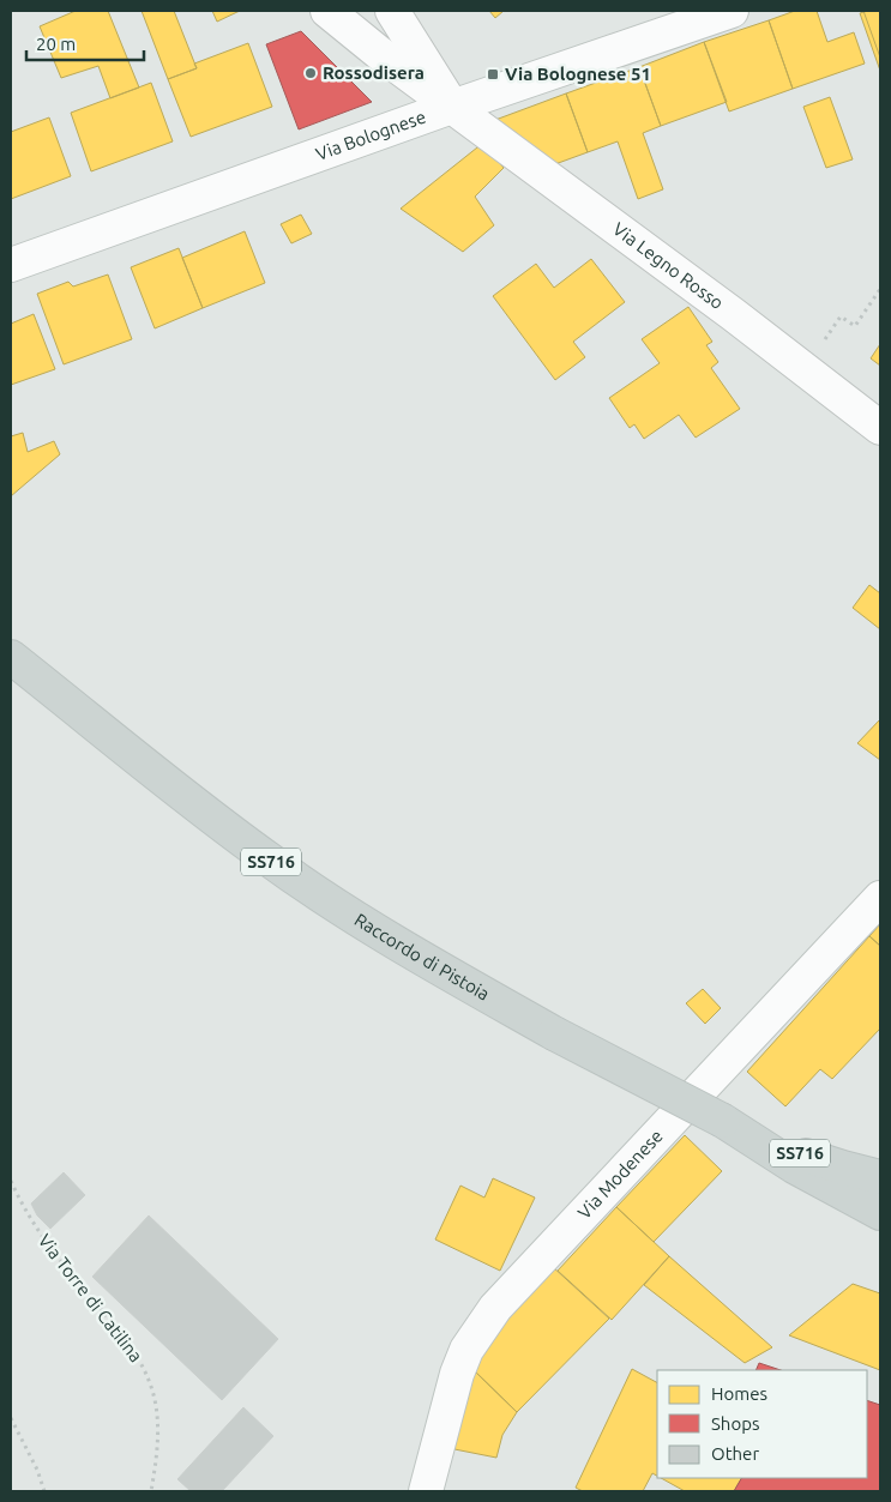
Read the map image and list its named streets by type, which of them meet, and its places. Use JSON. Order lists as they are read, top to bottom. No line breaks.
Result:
{"streets":{"main road":["SS716","Raccordo di Pistoia"],"street":["Via Bolognese","Via Legno Rosso","Via Modenese"],"path":["Via Torre di Catilina"]},"crossings":[["Via Bolognese","Via Legno Rosso"]],"places":{"other":["Rossodisera"],"transit":["Via Bolognese 51"]},"legend":["Homes","Shops","Other"],"scale_bar":"20 m"}
